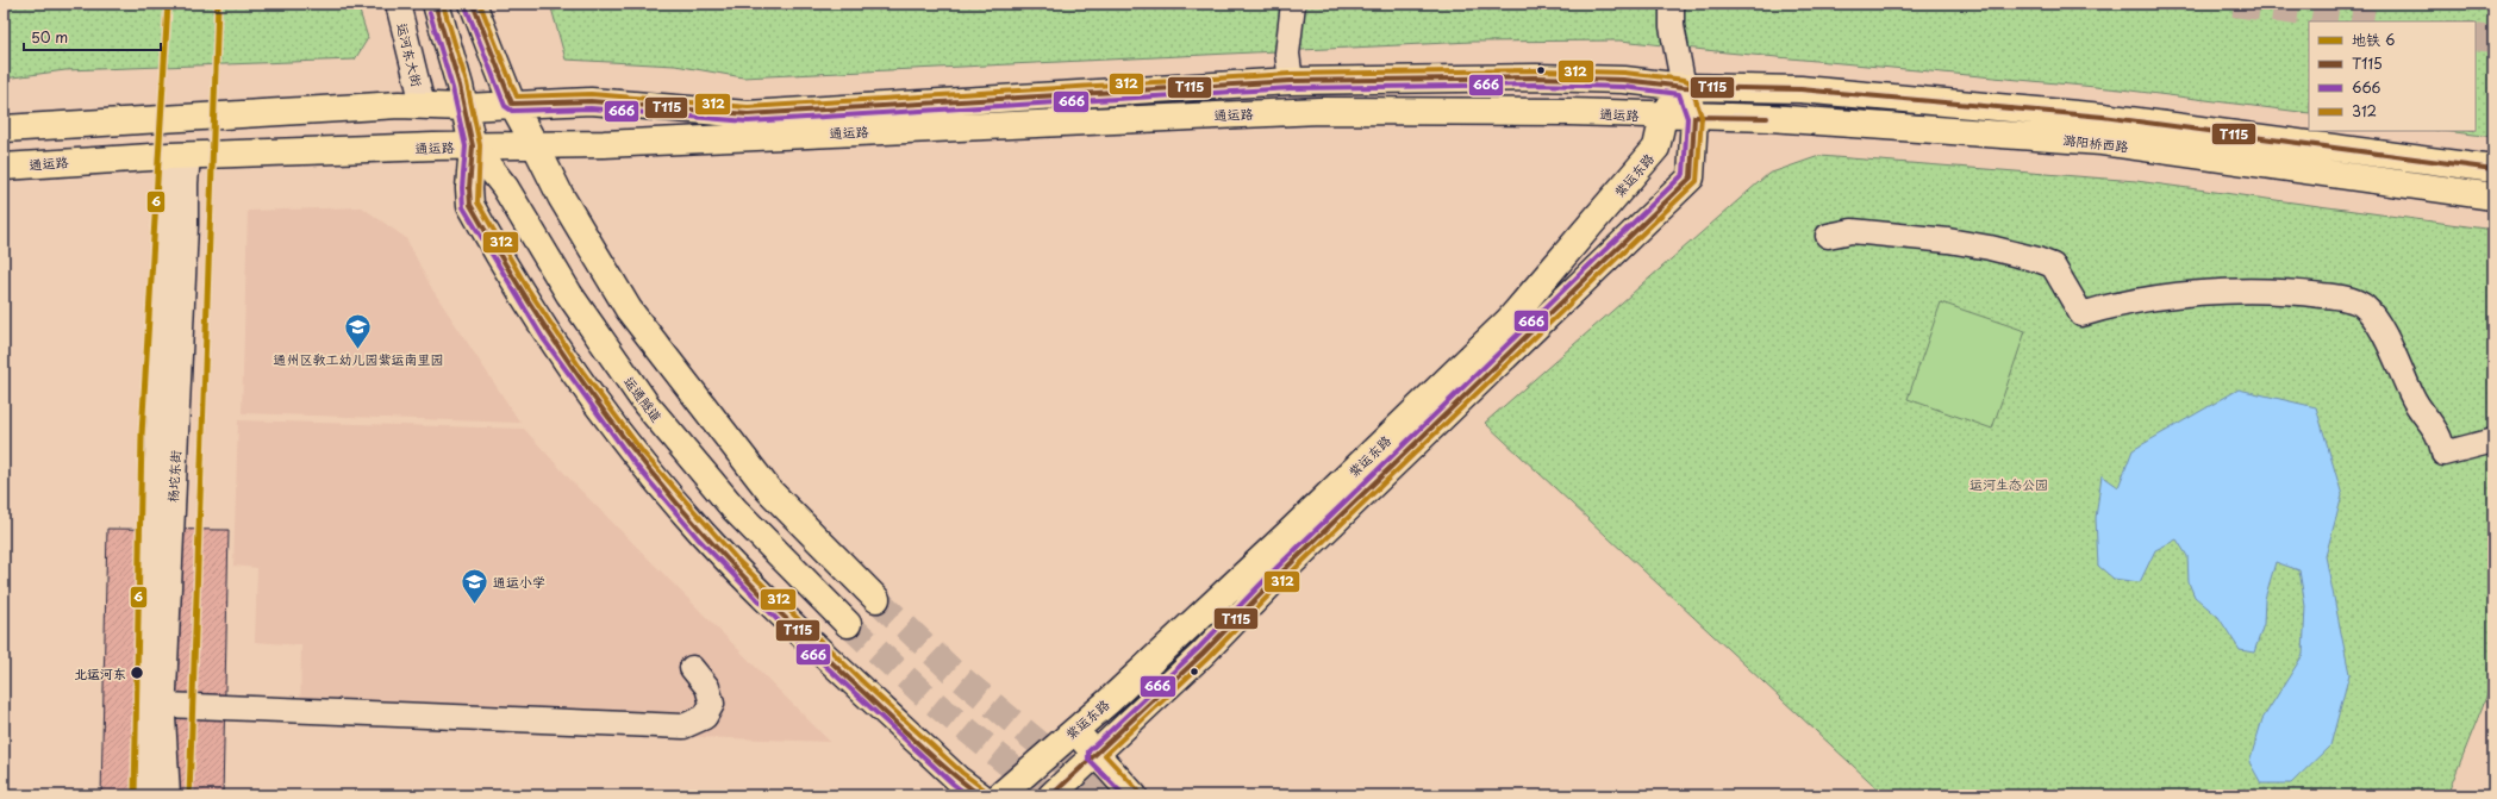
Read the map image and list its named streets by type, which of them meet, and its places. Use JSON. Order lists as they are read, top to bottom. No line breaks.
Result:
{"streets":{"main road":["通运路","潞阳桥西路","紫运东路","运通隧道"],"street":["运河东大街","杨坨东街"]},"crossings":[["运河东大街","通运路"],["通运路","潞阳桥西路"],["通运路","紫运东路"],["通运路","运通隧道"],["通运路","杨坨东街"],["潞阳桥西路","紫运东路"]],"parks":["运河生态公园"],"places":{"school or university":["通州区教工幼儿园紫运南里园","通运小学"],"other":["北运河东"]},"lines":["metro line 6","transit line T115","transit line 312","transit line 666"],"legend":["地铁 6","T115","666","312"],"scale_bar":"50 m"}
